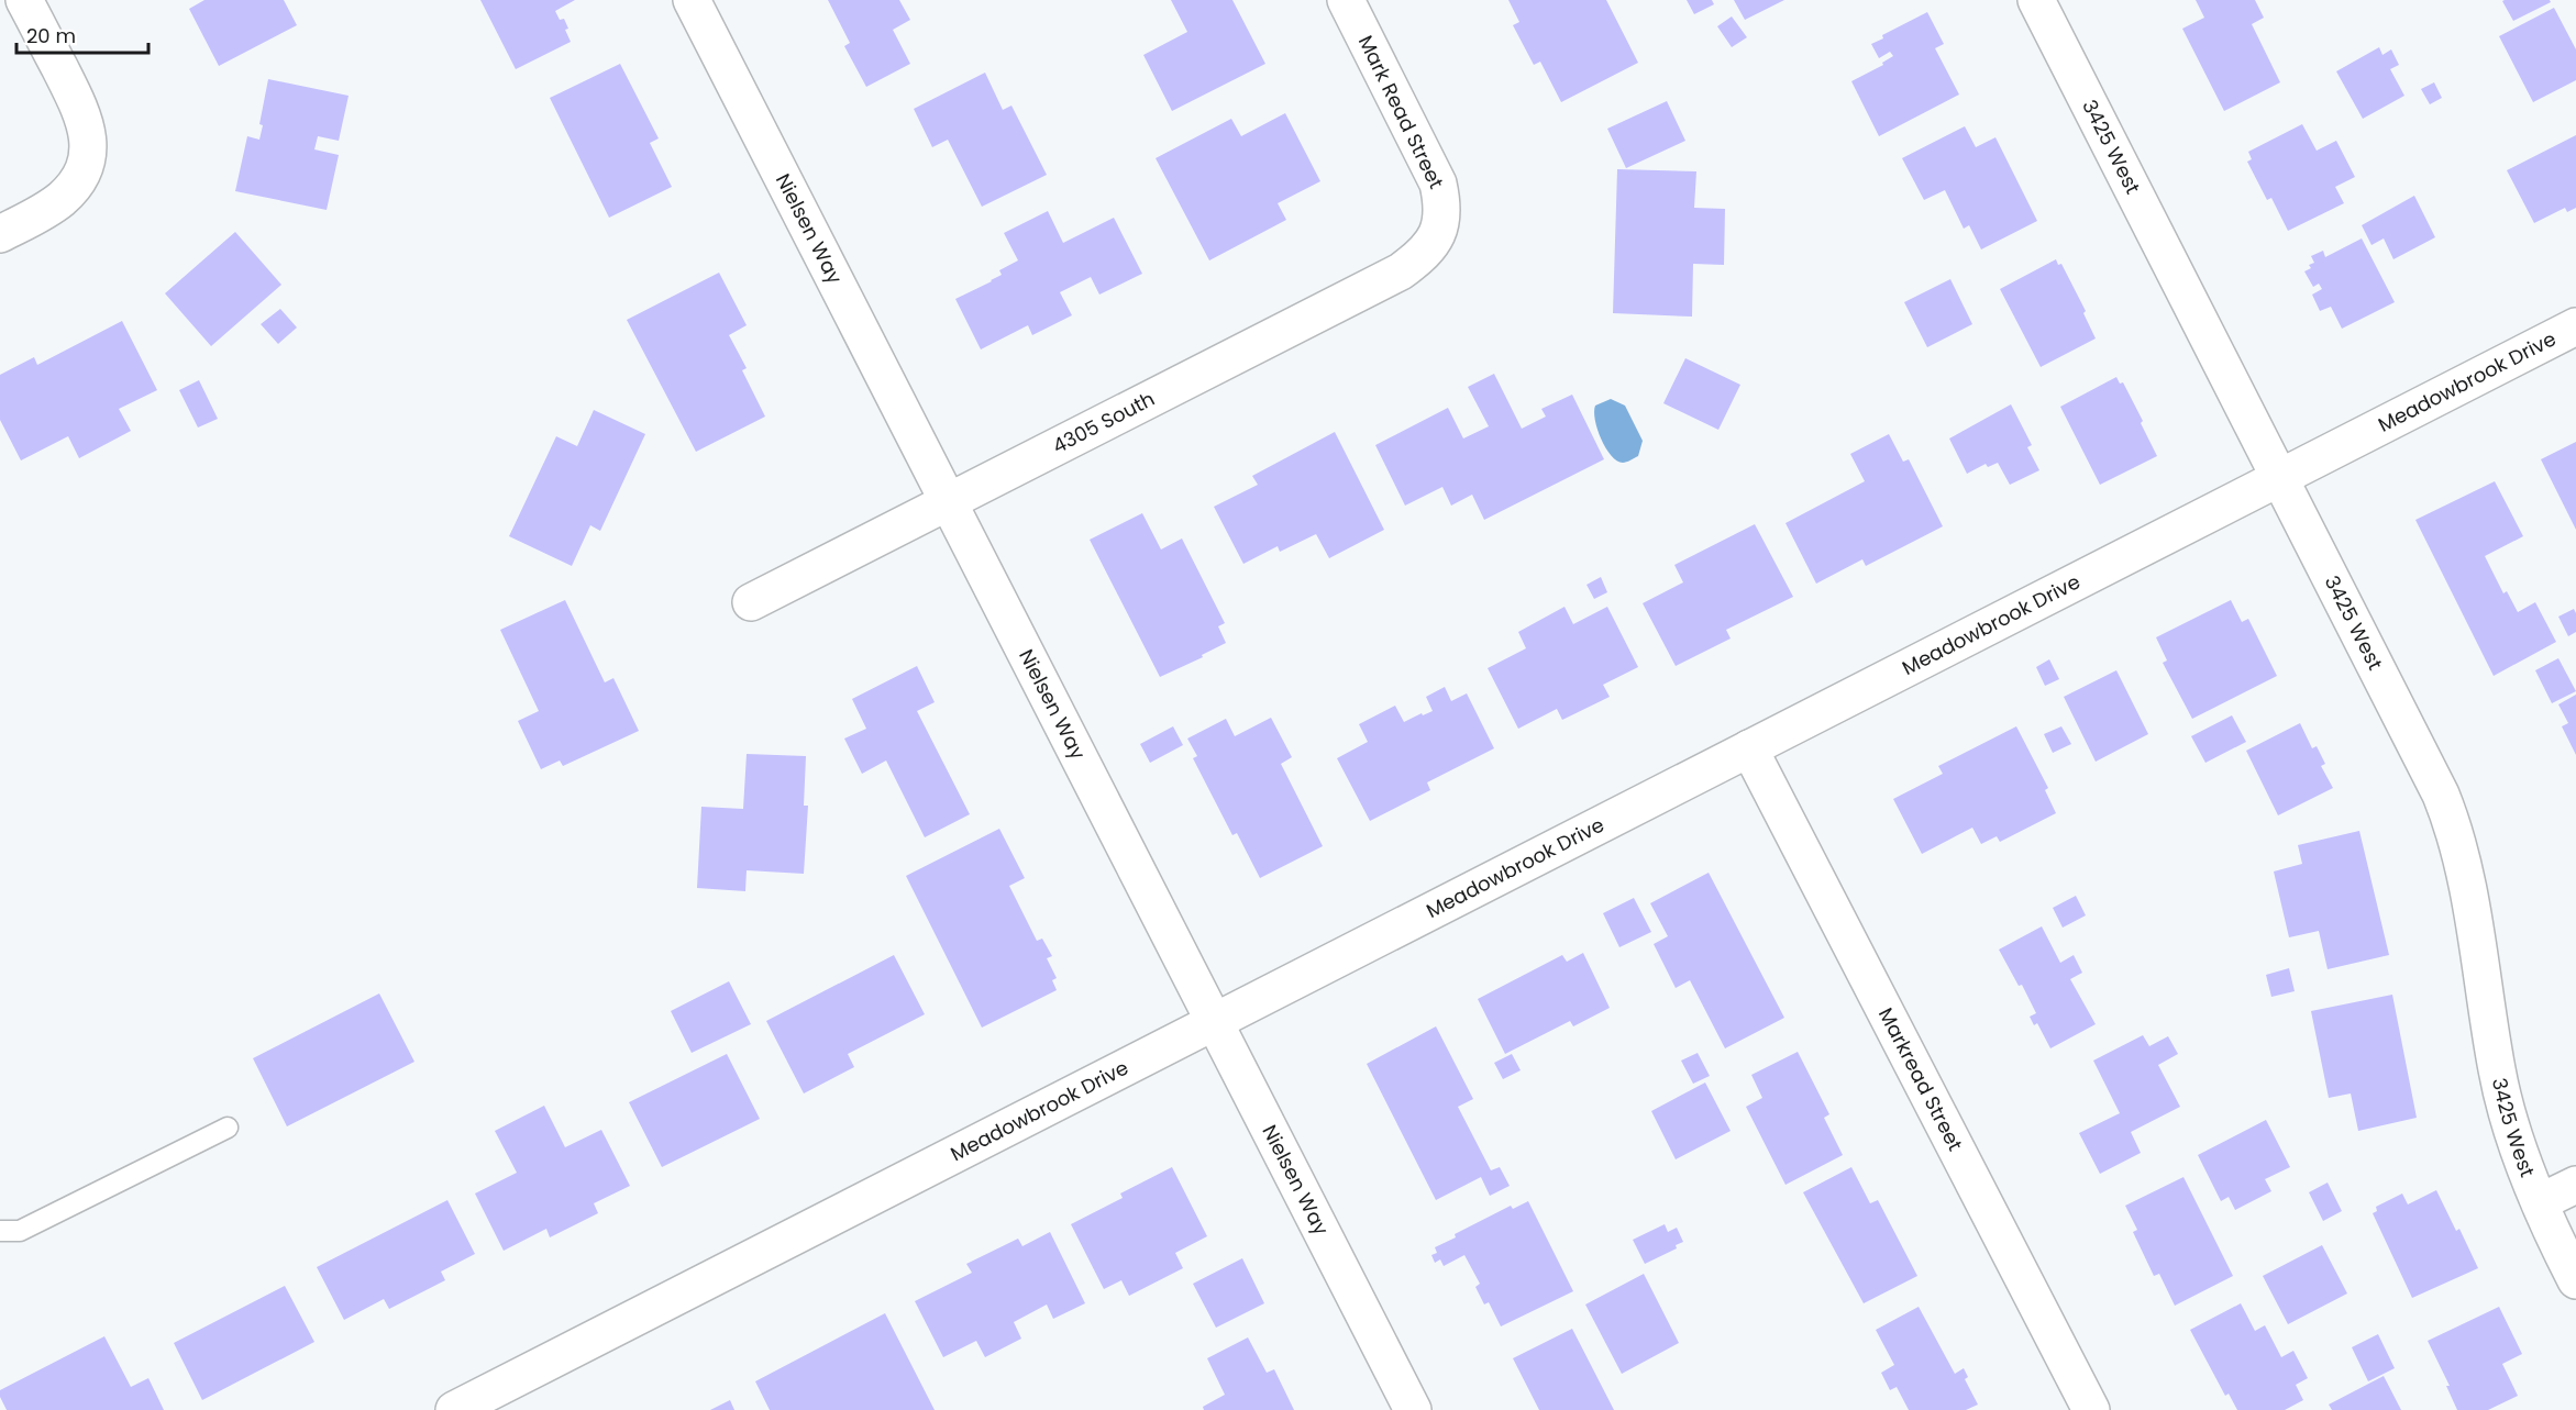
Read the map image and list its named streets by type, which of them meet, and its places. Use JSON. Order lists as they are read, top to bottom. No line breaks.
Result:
{"streets":{"street":["Mark Read Street","3425 West","Nielsen Way","Meadowbrook Drive","4305 South","Markread Street"]},"crossings":[["Mark Read Street","4305 South"],["3425 West","Meadowbrook Drive"],["Nielsen Way","Meadowbrook Drive"],["Nielsen Way","4305 South"],["Meadowbrook Drive","Markread Street"]],"scale_bar":"20 m"}
